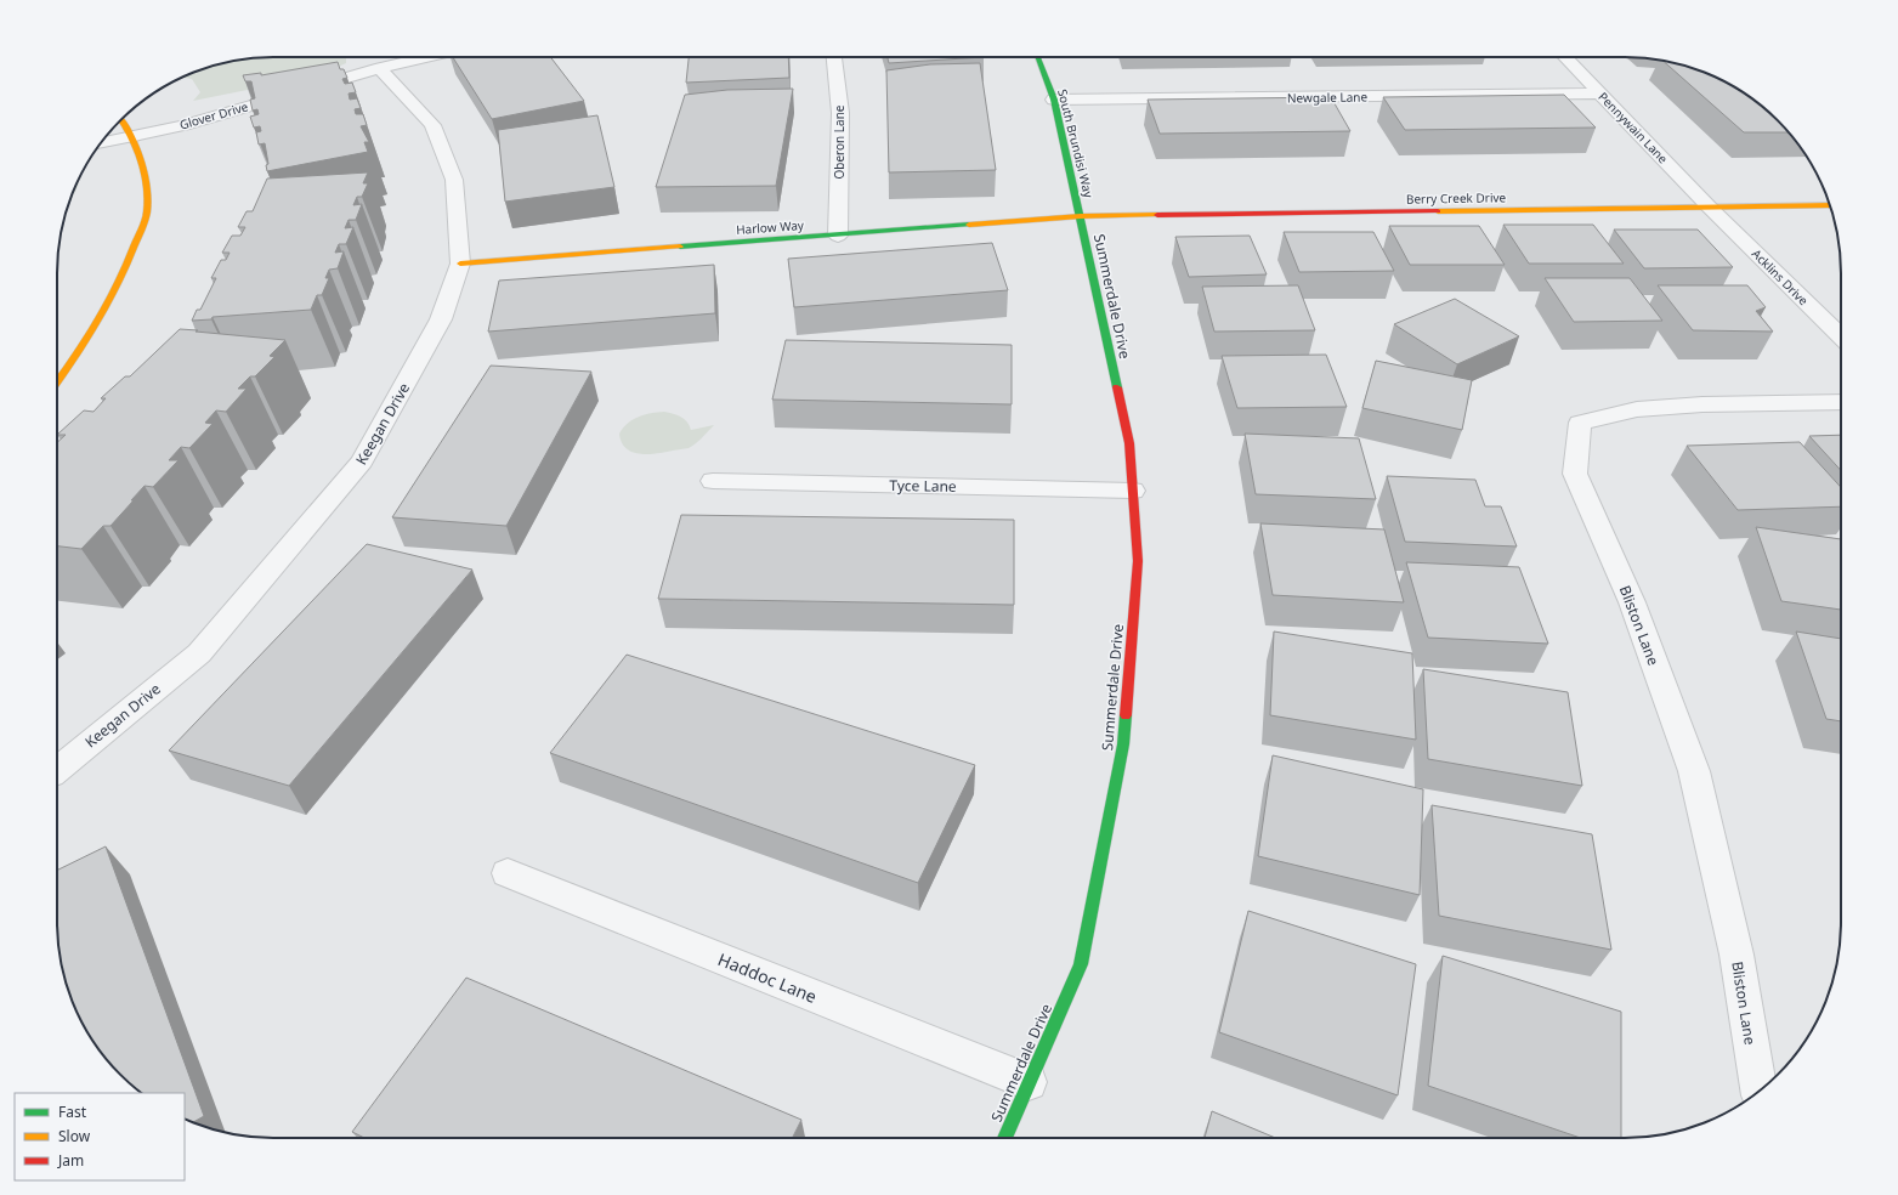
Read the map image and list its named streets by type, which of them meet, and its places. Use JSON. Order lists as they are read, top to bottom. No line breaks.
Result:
{"streets":{"street":["Newgale Lane","Glover Drive","Pennywain Lane","Oberon Lane","South Brundisi Way","Berry Creek Drive","Harlow Way","Acklins Drive","Summerdale Drive","Keegan Drive","Tyce Lane","Bliston Lane","Haddoc Lane"]},"crossings":[["Newgale Lane","Pennywain Lane"],["Newgale Lane","South Brundisi Way"],["Glover Drive","Keegan Drive"],["Pennywain Lane","Berry Creek Drive"],["Pennywain Lane","Acklins Drive"],["Oberon Lane","Harlow Way"],["South Brundisi Way","Berry Creek Drive"],["South Brundisi Way","Harlow Way"],["South Brundisi Way","Summerdale Drive"],["Berry Creek Drive","Harlow Way"],["Berry Creek Drive","Acklins Drive"],["Berry Creek Drive","Summerdale Drive"],["Harlow Way","Summerdale Drive"],["Harlow Way","Keegan Drive"],["Summerdale Drive","Tyce Lane"],["Summerdale Drive","Haddoc Lane"]],"legend":["Fast","Slow","Jam"]}
